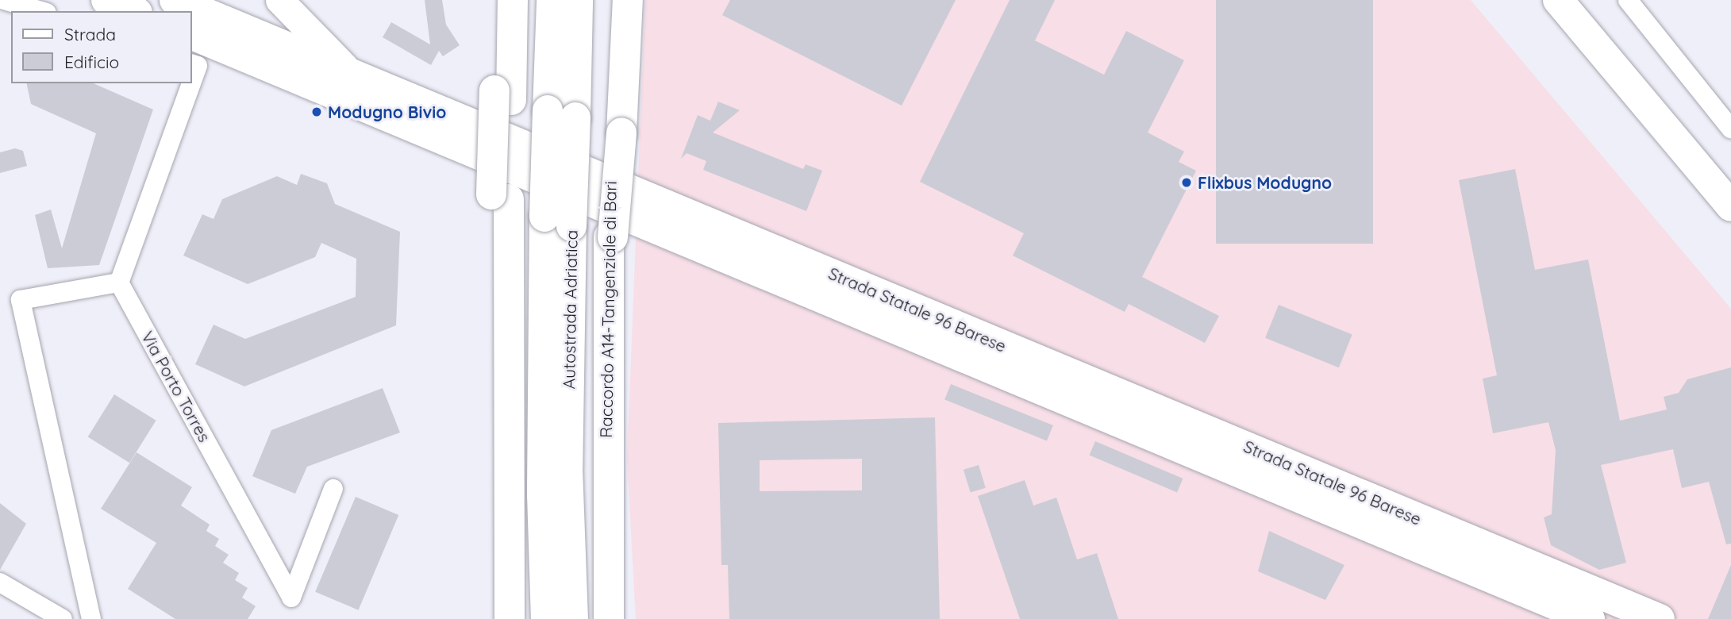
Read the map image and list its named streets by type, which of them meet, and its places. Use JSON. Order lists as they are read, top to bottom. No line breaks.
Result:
{"streets":{"main road":["Autostrada Adriatica","Raccordo A14-Tangenziale di Bari","Strada Statale 96 Barese"],"street":["Via Porto Torres"]},"places":["Modugno Bivio","Flixbus Modugno"],"legend":["Strada","Edificio"]}
